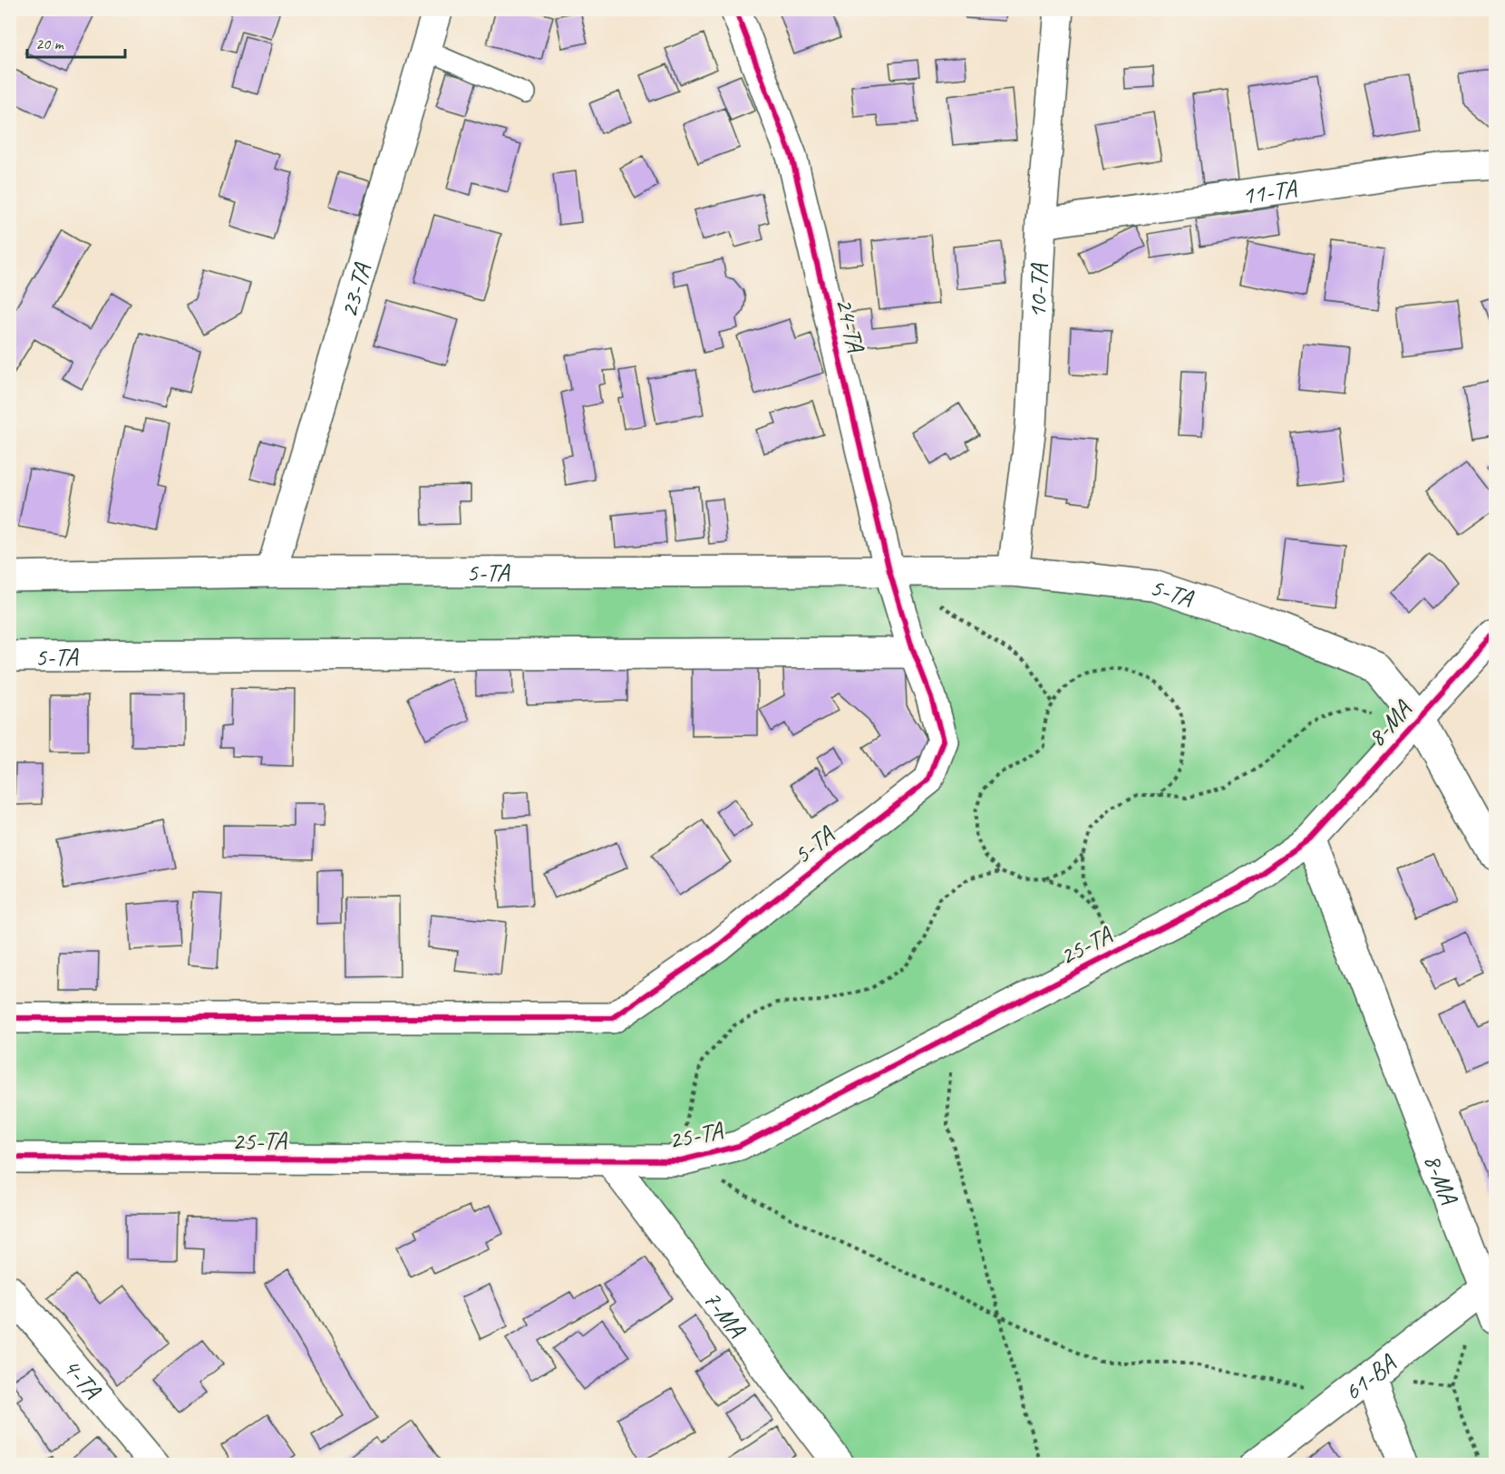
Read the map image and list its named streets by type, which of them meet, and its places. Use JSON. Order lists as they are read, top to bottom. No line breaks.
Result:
{"streets":{"street":["11-ТА","23-ТА","10-ТА","24-ТА","5-ТА","8-МА","25-ТА","7-МА","4-ТА","61-ВА"]},"crossings":[["11-ТА","10-ТА"],["23-ТА","5-ТА"],["10-ТА","5-ТА"],["24-ТА","5-ТА"],["5-ТА","8-МА"],["8-МА","25-ТА"],["8-МА","61-ВА"],["25-ТА","7-МА"]],"scale_bar":"20 m"}
